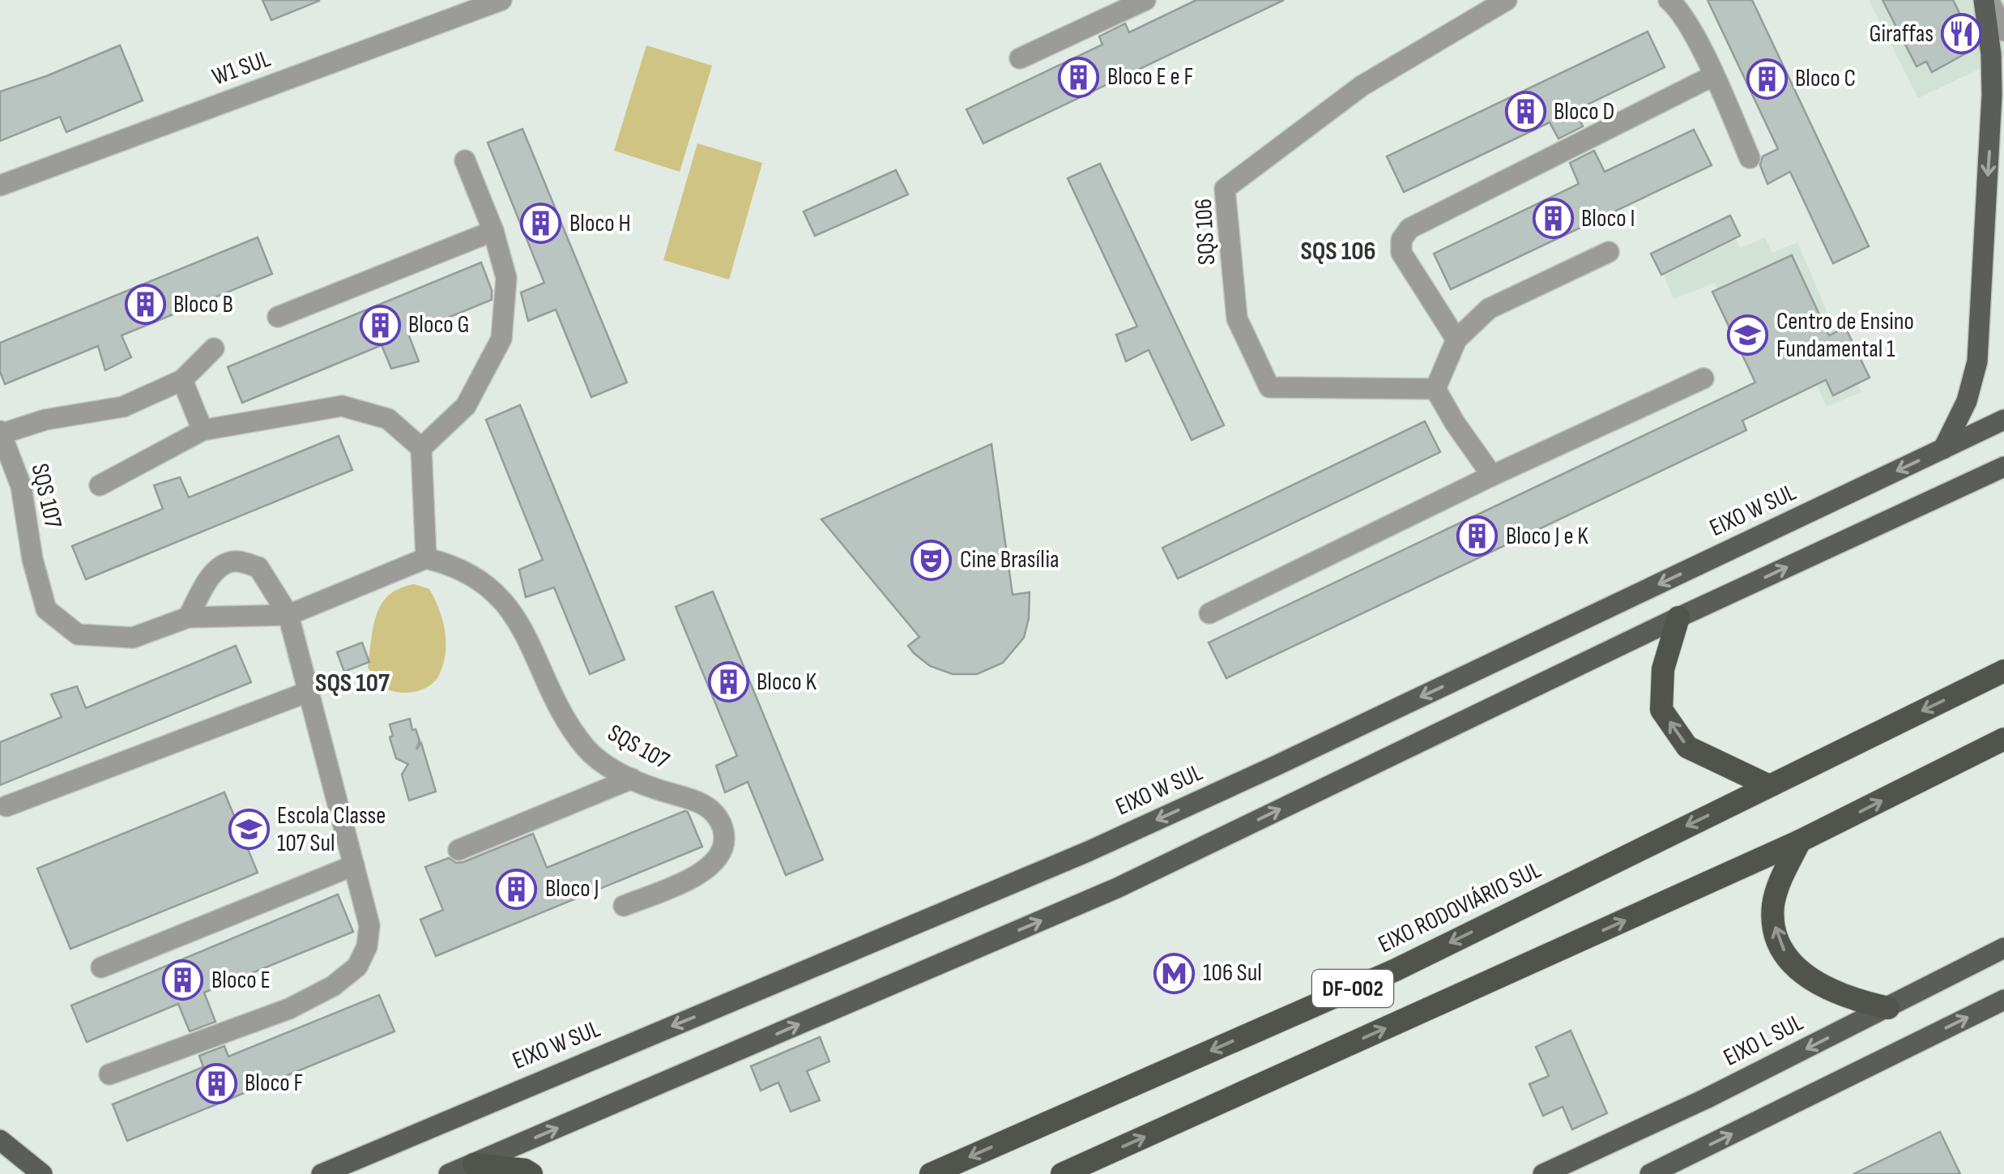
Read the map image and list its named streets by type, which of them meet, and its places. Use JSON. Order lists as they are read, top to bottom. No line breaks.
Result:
{"streets":{"highway":["EIXO RODOVIÁRIO SUL","DF-002"],"main road":["EIXO W SUL","EIXO L SUL"],"street":["W1 SUL","SQS 106","SQS 107"]},"districts":["SQS 106","SQS 107"],"places":{"restaurant":["Giraffas"],"building":["Bloco E e F","Bloco C","Bloco D","Bloco I","Bloco H","Bloco B","Bloco G","Bloco J e K","Bloco K","Bloco J","Bloco E","Bloco F"],"school or university":["Centro de Ensino Fundamental 1","Escola Classe 107 Sul"],"theatre":["Cine Brasília"],"metro station":["106 Sul"]}}
